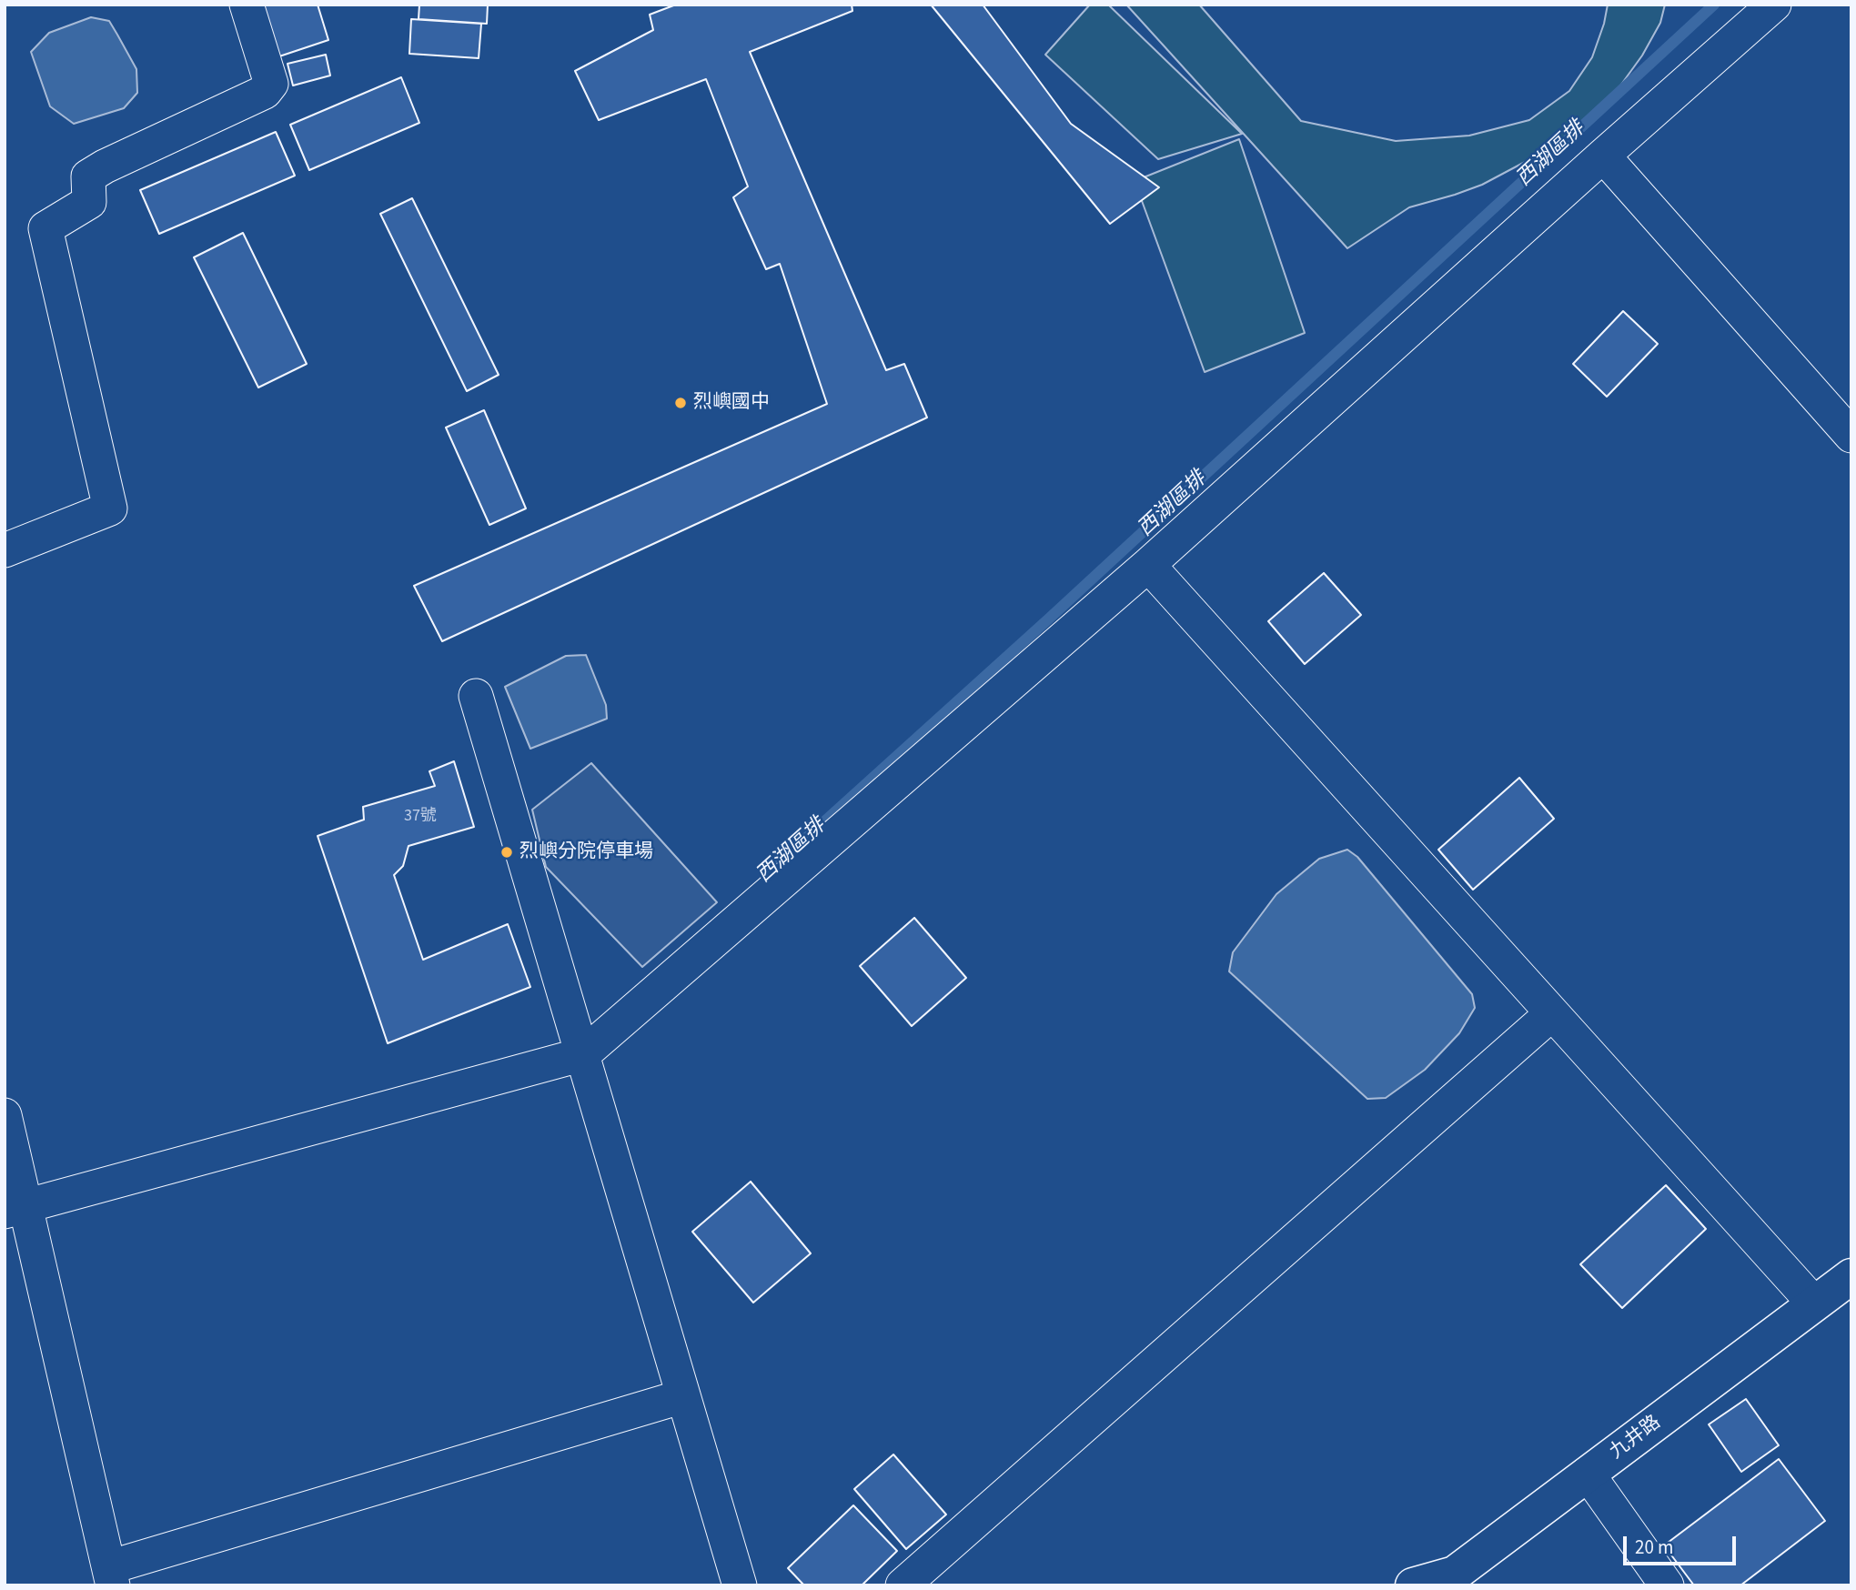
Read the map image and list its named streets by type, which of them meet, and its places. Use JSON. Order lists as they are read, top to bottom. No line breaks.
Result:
{"streets":{"main road":["九井路"]},"water":["西湖區排"],"places":["烈嶼國中","烈嶼分院停車場"],"house_numbers":["37號"],"scale_bar":"20 m"}
